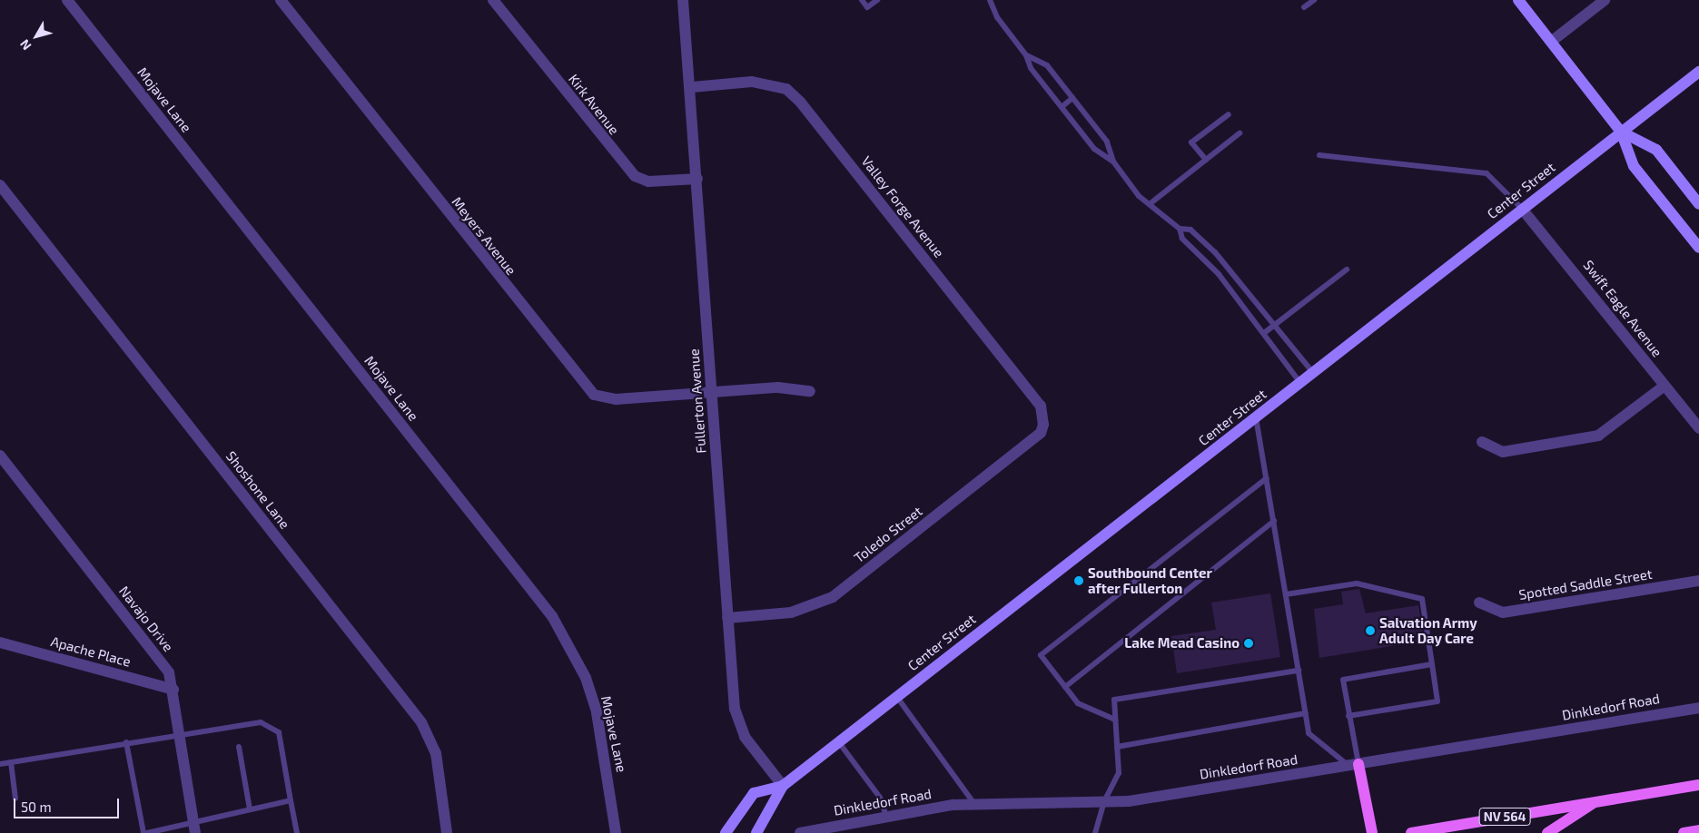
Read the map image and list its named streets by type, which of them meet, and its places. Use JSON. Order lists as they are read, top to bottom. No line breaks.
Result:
{"streets":{"main road":["NV 564"],"street":["Mojave Lane","Kirk Avenue","Center Street","Valley Forge Avenue","Meyers Avenue","Swift Eagle Avenue","Fullerton Avenue","Shoshone Lane","Toledo Street","Spotted Saddle Street","Navajo Drive","Apache Place","Dinkledorf Road"]},"crossings":[["Kirk Avenue","Fullerton Avenue"],["Center Street","Swift Eagle Avenue"],["Center Street","Fullerton Avenue"],["Valley Forge Avenue","Fullerton Avenue"],["Valley Forge Avenue","Toledo Street"],["Meyers Avenue","Fullerton Avenue"],["Fullerton Avenue","Toledo Street"],["Navajo Drive","Apache Place"]],"places":["Southbound Center after Fullerton","Salvation Army Adult Day Care","Lake Mead Casino"],"scale_bar":"50 m","north":"bottom left"}
